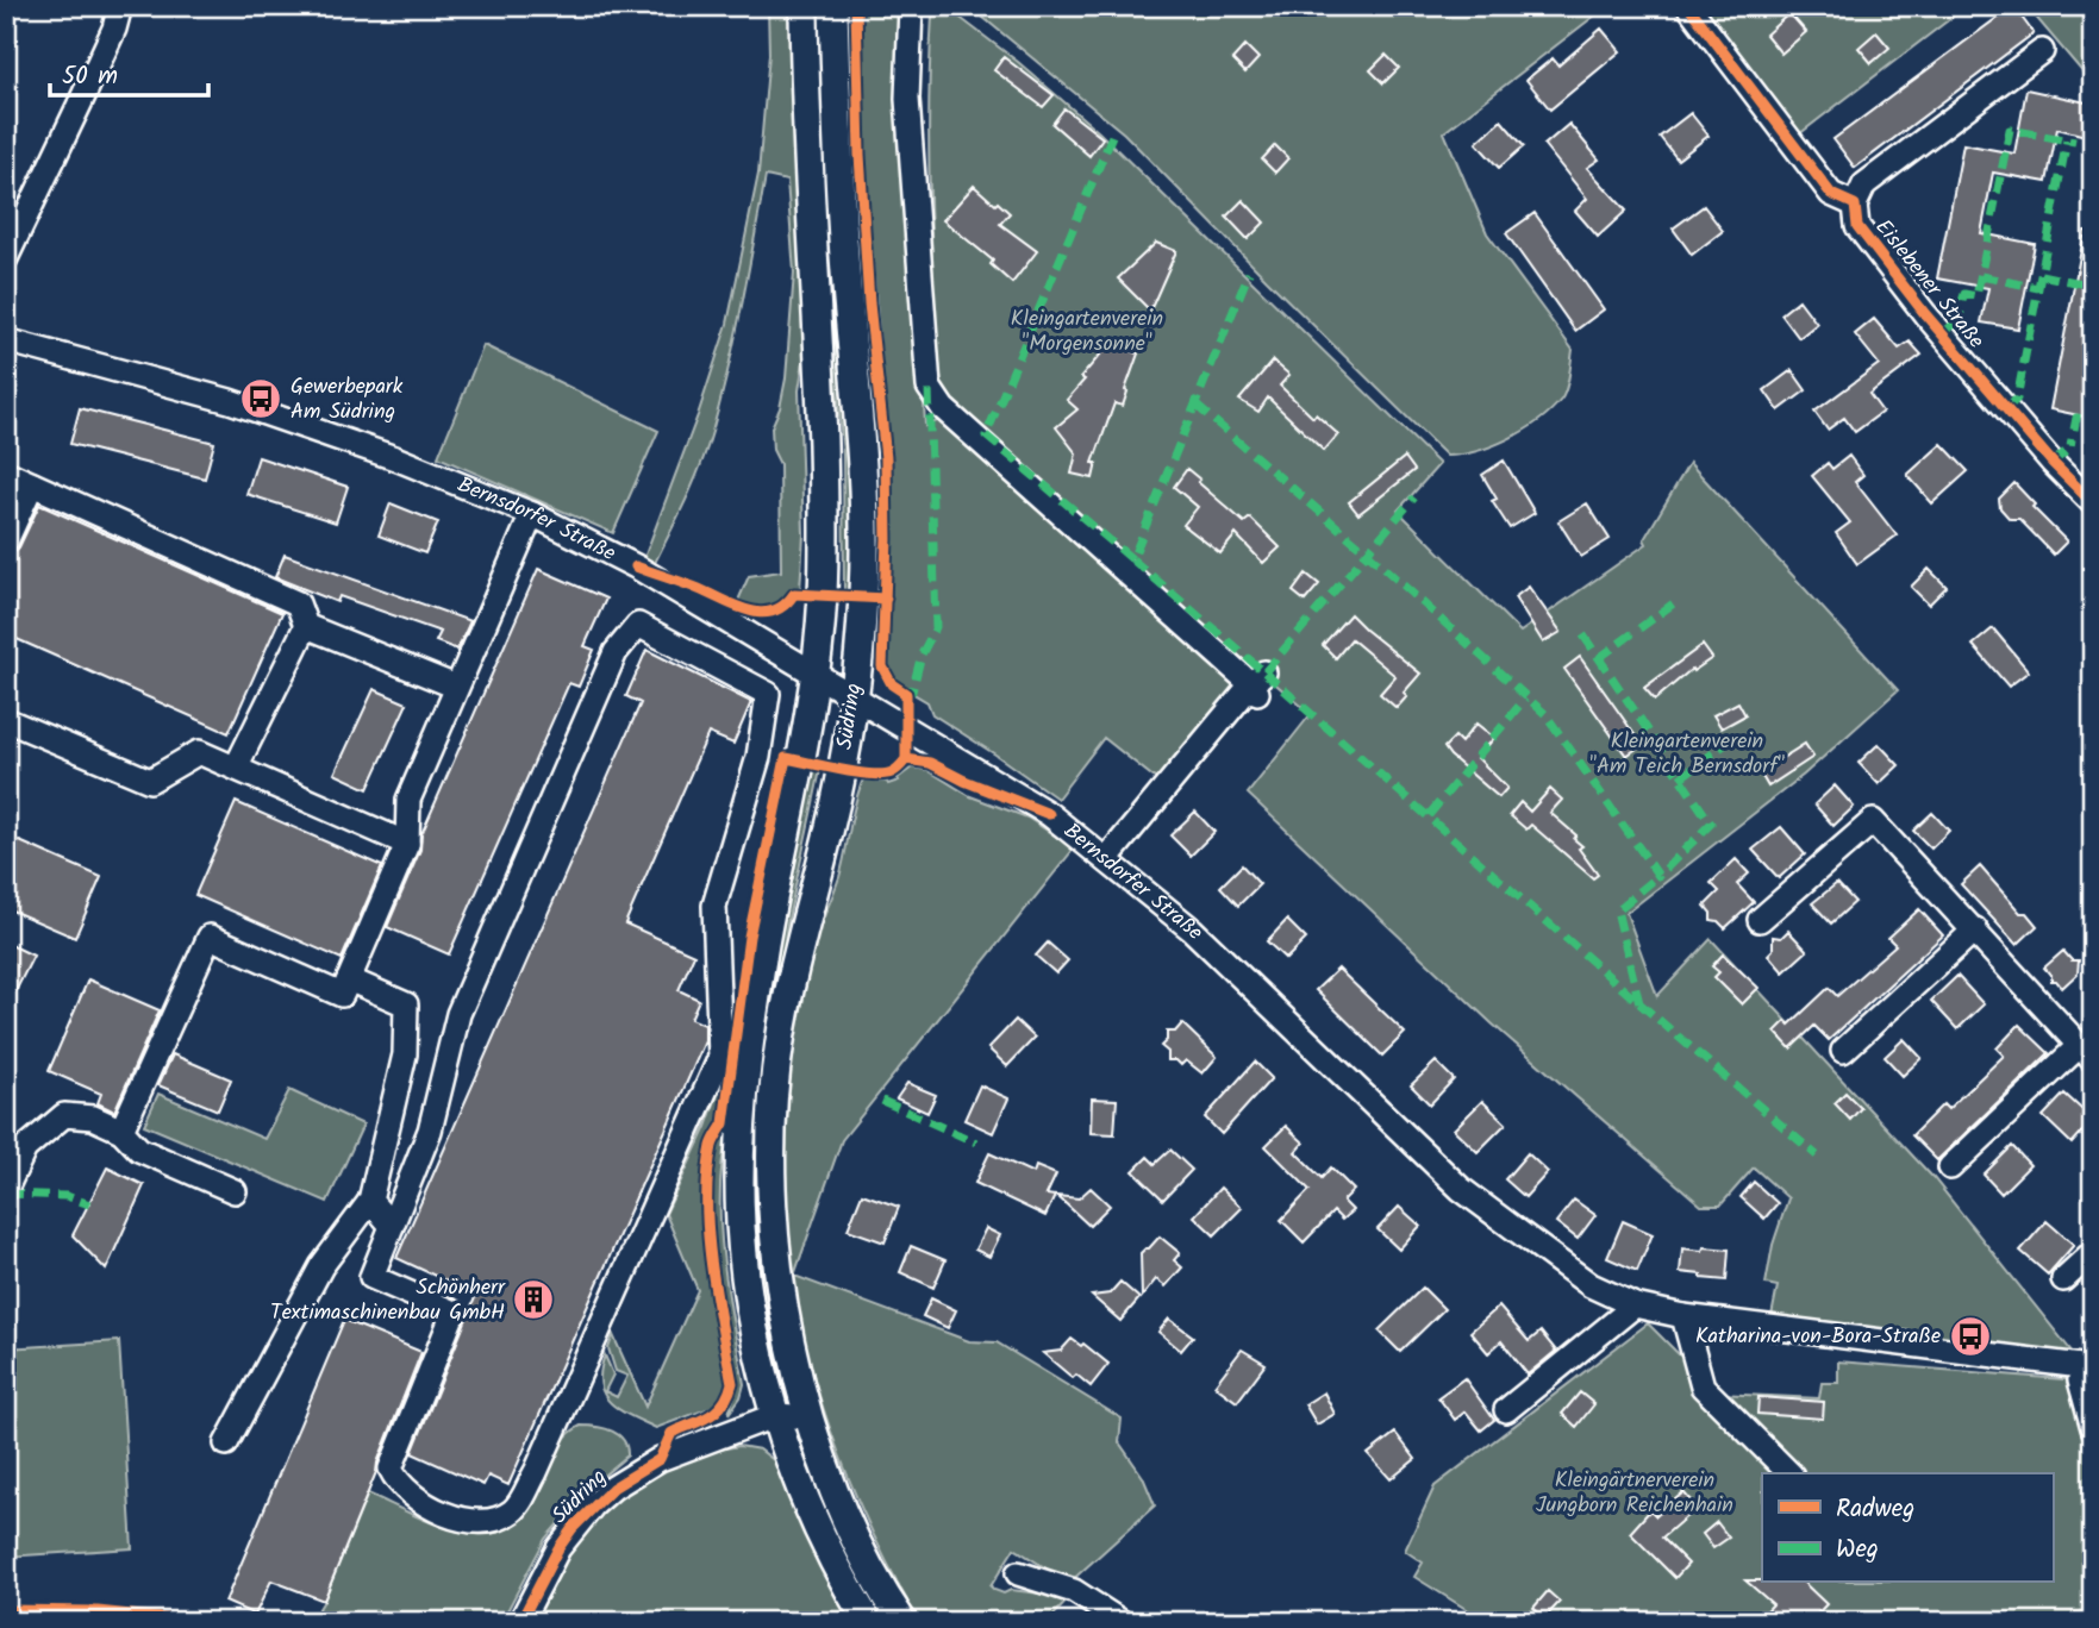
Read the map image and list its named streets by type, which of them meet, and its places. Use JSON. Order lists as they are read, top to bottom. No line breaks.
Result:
{"streets":{"main road":["Südring"],"street":["Eislebener Straße","Bernsdorfer Straße"]},"crossings":[["Bernsdorfer Straße","Südring"]],"parks":["Kleingartenverein \"Morgensonne\"","Kleingartenverein \"Am Teich Bernsdorf\"","Kleingärtnerverein Jungborn Reichenhain"],"places":{"bus stop":["Gewerbepark Am Südring","Katharina-von-Bora-Straße"],"building":["Schönherr Textimaschinenbau GmbH"]},"legend":["Radweg","Weg"],"scale_bar":"50 m"}
